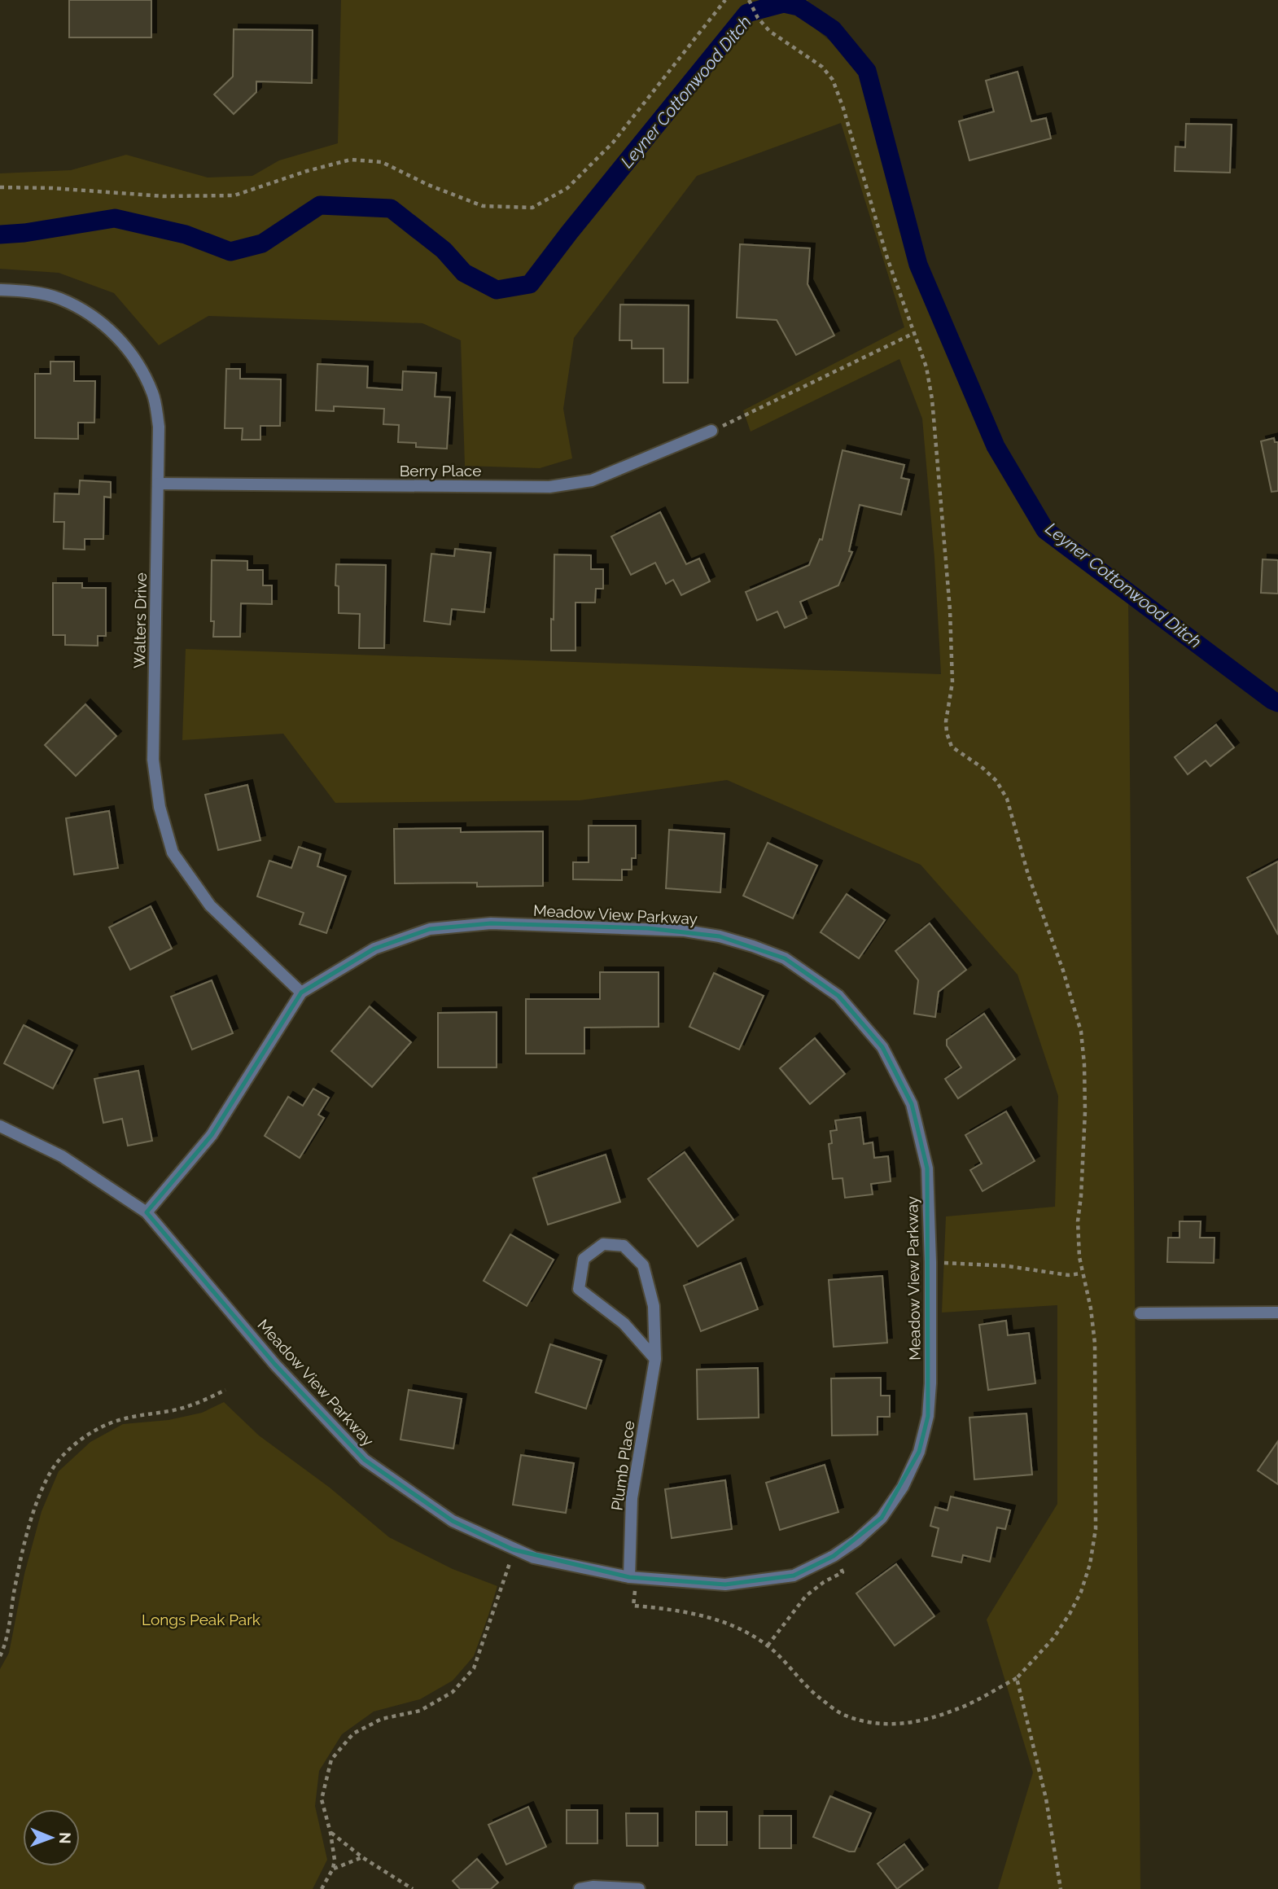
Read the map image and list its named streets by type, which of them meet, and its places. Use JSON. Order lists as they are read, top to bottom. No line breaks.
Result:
{"streets":{"street":["Berry Place","Walters Drive","Meadow View Parkway","Plumb Place"]},"crossings":[["Berry Place","Walters Drive"],["Walters Drive","Meadow View Parkway"],["Meadow View Parkway","Plumb Place"]],"water":["Leyner Cottonwood Ditch"],"parks":["Longs Peak Park"],"north":"right"}
